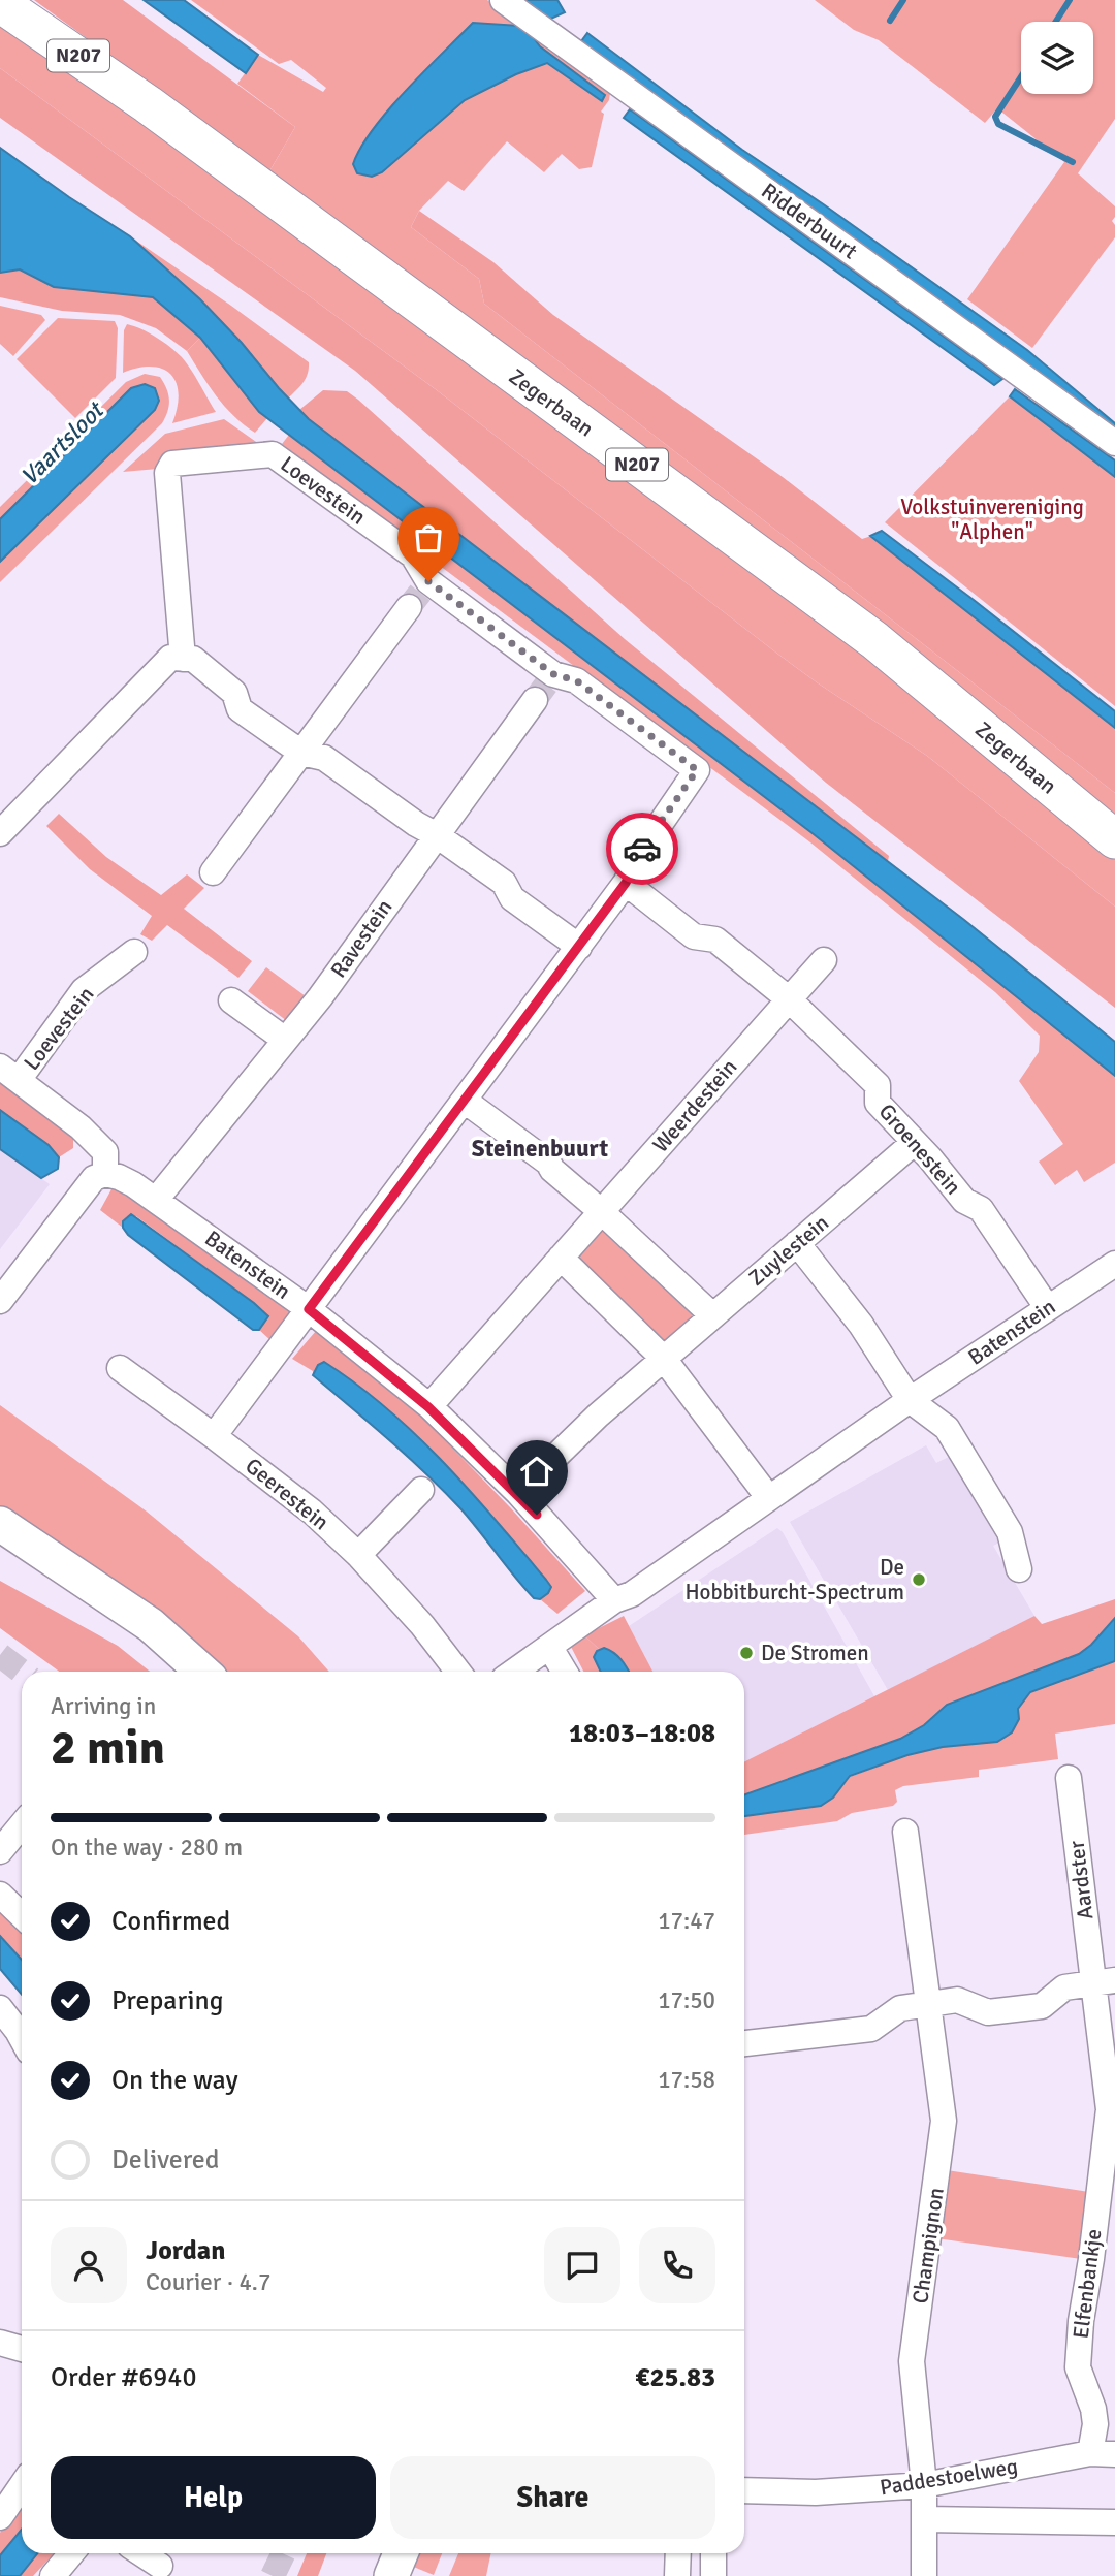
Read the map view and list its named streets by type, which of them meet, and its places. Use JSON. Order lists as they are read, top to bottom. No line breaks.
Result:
{"streets":{"main road":["N207","Zegerbaan"],"street":["Ridderbuurt","Loevestein","Ravestein","Weerdestein","Groenestein","Zuylestein","Batenstein","Geerestein","Aardster","Champignon","Elfenbankje","Paddestoelweg"]},"crossings":[["Loevestein","Groenestein"],["Loevestein","Batenstein"],["Ravestein","Batenstein"],["Weerdestein","Groenestein"],["Weerdestein","Batenstein"],["Groenestein","Zuylestein"],["Groenestein","Batenstein"],["Zuylestein","Batenstein"],["Aardster","Elfenbankje"],["Champignon","Paddestoelweg"],["Elfenbankje","Paddestoelweg"]],"districts":["Steinenbuurt"],"water":["Vaartsloot"],"parks":["Volkstuinvereniging \"Alphen\""],"places":["De Hobbitburcht-Spectrum","De Stromen"],"page":{"heading":["2 min","Arriving in","18:03–18:08"],"panel":["Jordan","Courier · 4.7","Order #6940","€25.83"],"bar":"On the way · 280 m","list":[["Confirmed","17:47"],["Preparing","17:50"],["On the way","17:58"],"Delivered"],"buttons":["Help","Share"]}}
